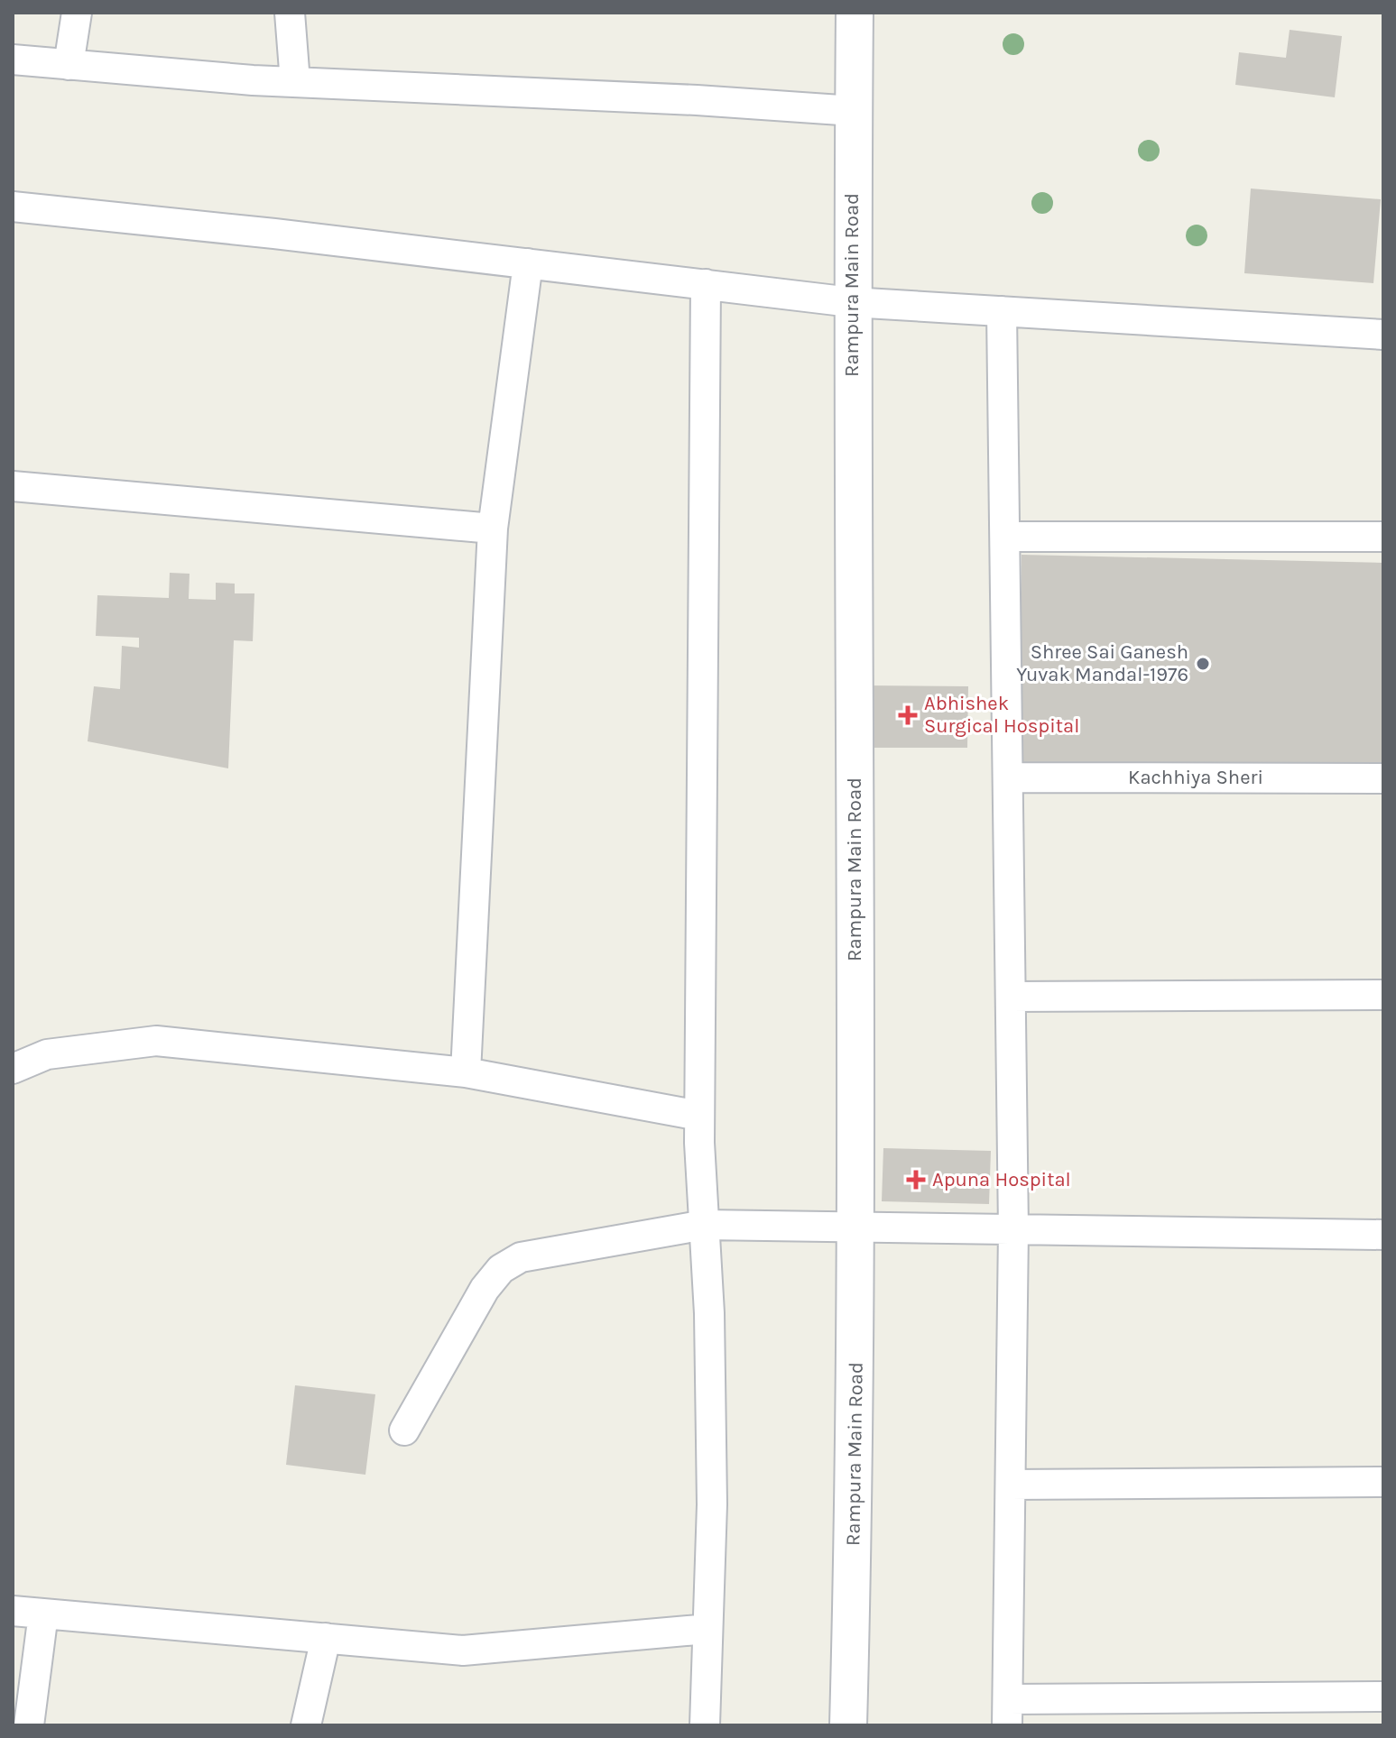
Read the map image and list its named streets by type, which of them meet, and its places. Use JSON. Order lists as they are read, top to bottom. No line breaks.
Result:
{"streets":{"street":["Rampura Main Road","Kachhiya Sheri"]},"places":{"other":["Shree Sai Ganesh Yuvak Mandal-1976"],"health":["Abhishek Surgical Hospital","Apuna Hospital"]}}
